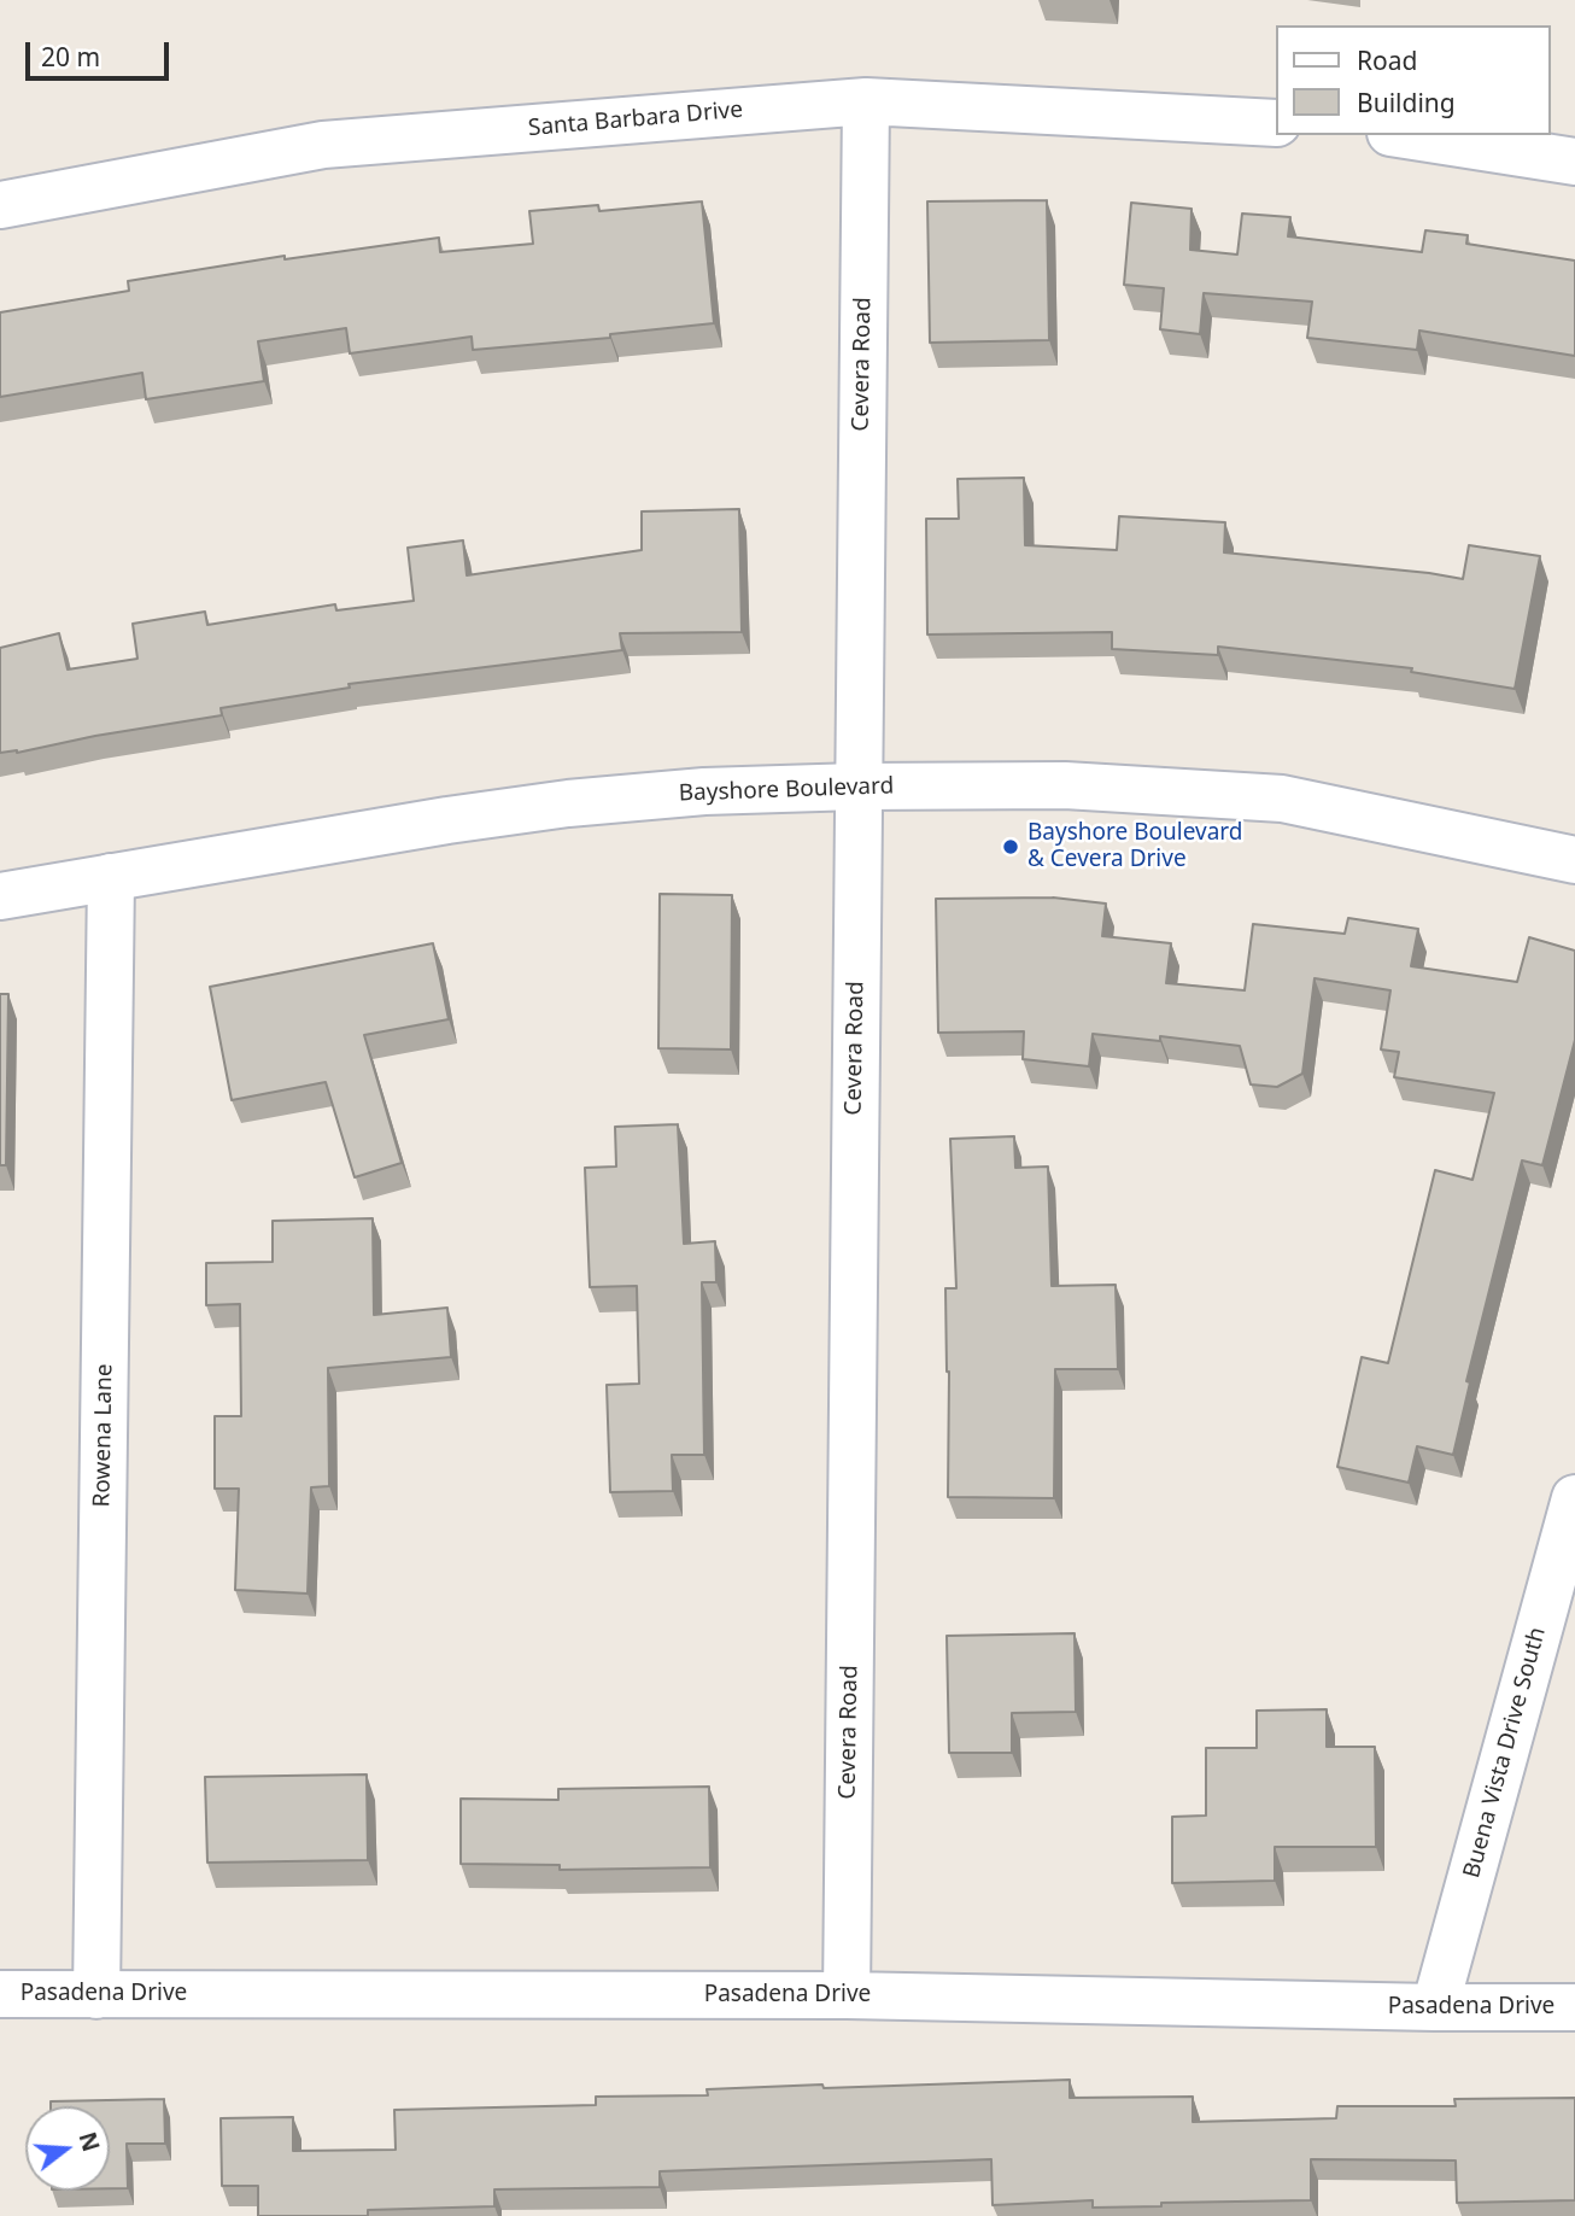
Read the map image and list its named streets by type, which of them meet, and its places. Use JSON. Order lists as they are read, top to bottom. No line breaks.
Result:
{"streets":{"street":["Santa Barbara Drive","Cevera Road","Bayshore Boulevard","Rowena Lane","Buena Vista Drive South","Pasadena Drive"]},"crossings":[["Santa Barbara Drive","Cevera Road"],["Cevera Road","Bayshore Boulevard"],["Cevera Road","Pasadena Drive"],["Bayshore Boulevard","Rowena Lane"],["Rowena Lane","Pasadena Drive"],["Buena Vista Drive South","Pasadena Drive"]],"places":["Bayshore Boulevard & Cevera Drive"],"legend":["Road","Building"],"scale_bar":"20 m","north":"right"}
